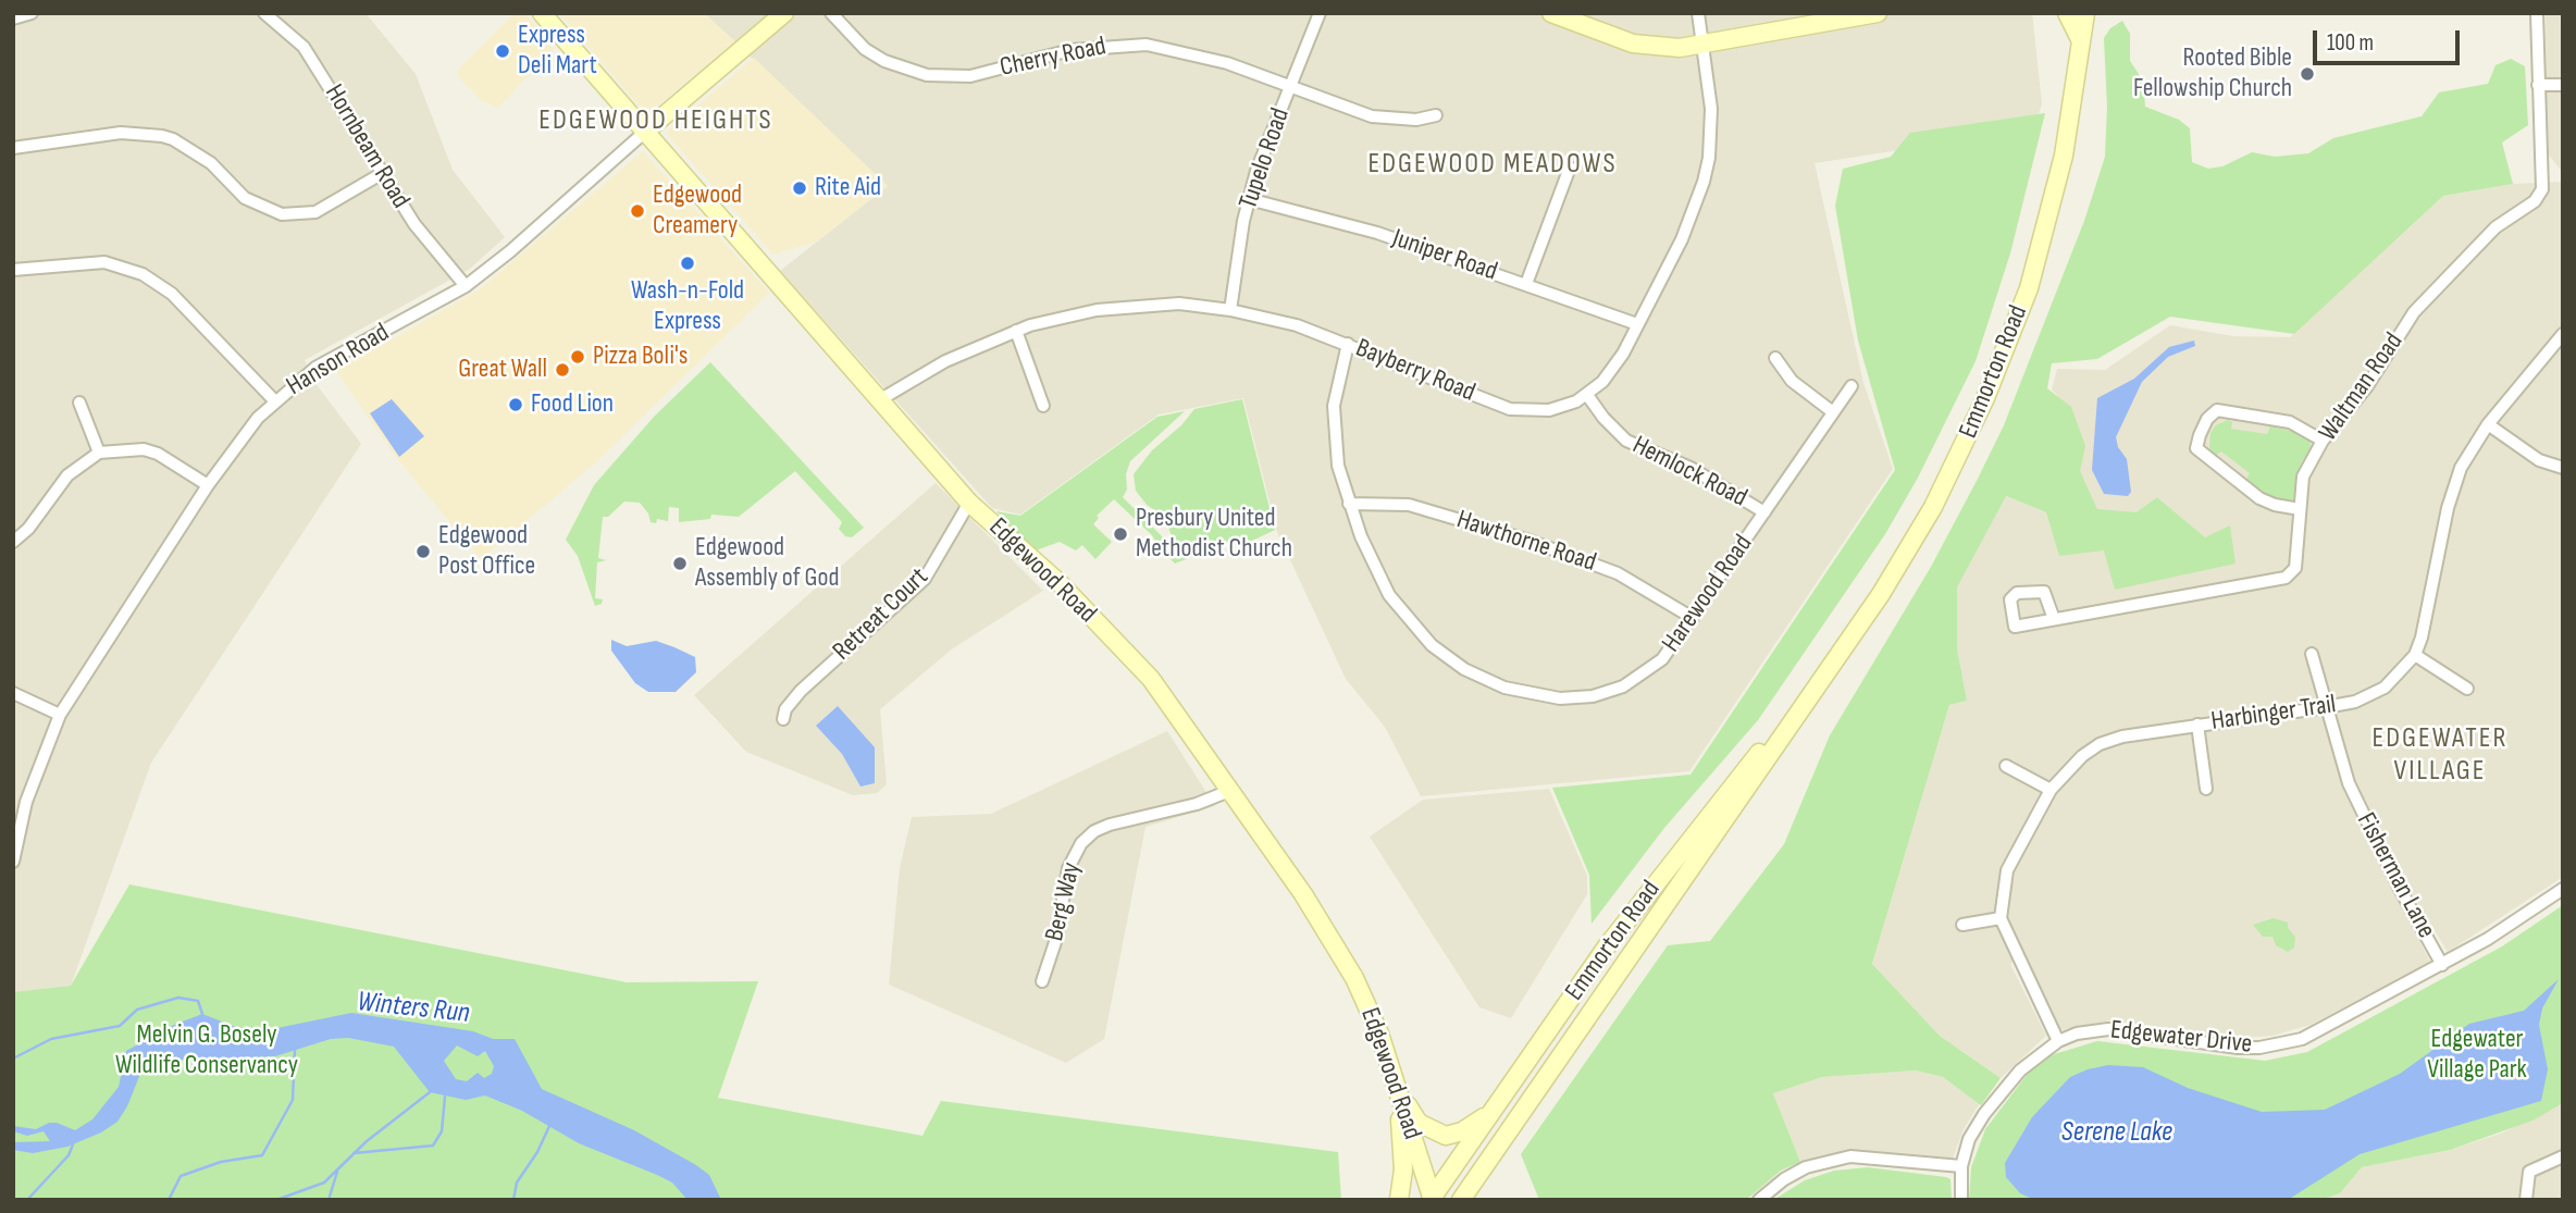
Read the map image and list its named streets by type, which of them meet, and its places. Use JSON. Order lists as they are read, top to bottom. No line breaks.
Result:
{"streets":{"main road":["Hanson Road","Emmorton Road","Edgewood Road"],"street":["Cherry Road","Hornbeam Road","Tupelo Road","Juniper Road","Bayberry Road","Waltman Road","Hemlock Road","Hawthorne Road","Harewood Road","Retreat Court","Harbinger Trail","Fisherman Lane","Berg Way","Edgewater Drive"]},"crossings":[["Cherry Road","Tupelo Road"],["Hornbeam Road","Hanson Road"],["Tupelo Road","Juniper Road"],["Tupelo Road","Bayberry Road"],["Juniper Road","Bayberry Road"],["Hanson Road","Edgewood Road"],["Bayberry Road","Hemlock Road"],["Bayberry Road","Edgewood Road"],["Bayberry Road","Harewood Road"],["Emmorton Road","Edgewood Road"],["Hemlock Road","Harewood Road"],["Hawthorne Road","Harewood Road"],["Edgewood Road","Retreat Court"],["Edgewood Road","Berg Way"],["Harbinger Trail","Fisherman Lane"],["Fisherman Lane","Edgewater Drive"]],"districts":["EDGEWOOD HEIGHTS","EDGEWOOD MEADOWS","EDGEWATER VILLAGE"],"water":["Winters Run","Serene Lake"],"parks":["Melvin G. Bosely Wildlife Conservancy","Edgewater Village Park"],"places":["Express Deli Mart","Rooted Bible Fellowship Church","Rite Aid","Edgewood Creamery","Wash-n-Fold Express","Pizza Boli's","Great Wall","Food Lion","Presbury United Methodist Church","Edgewood Post Office","Edgewood Assembly of God"],"scale_bar":"100 m"}
